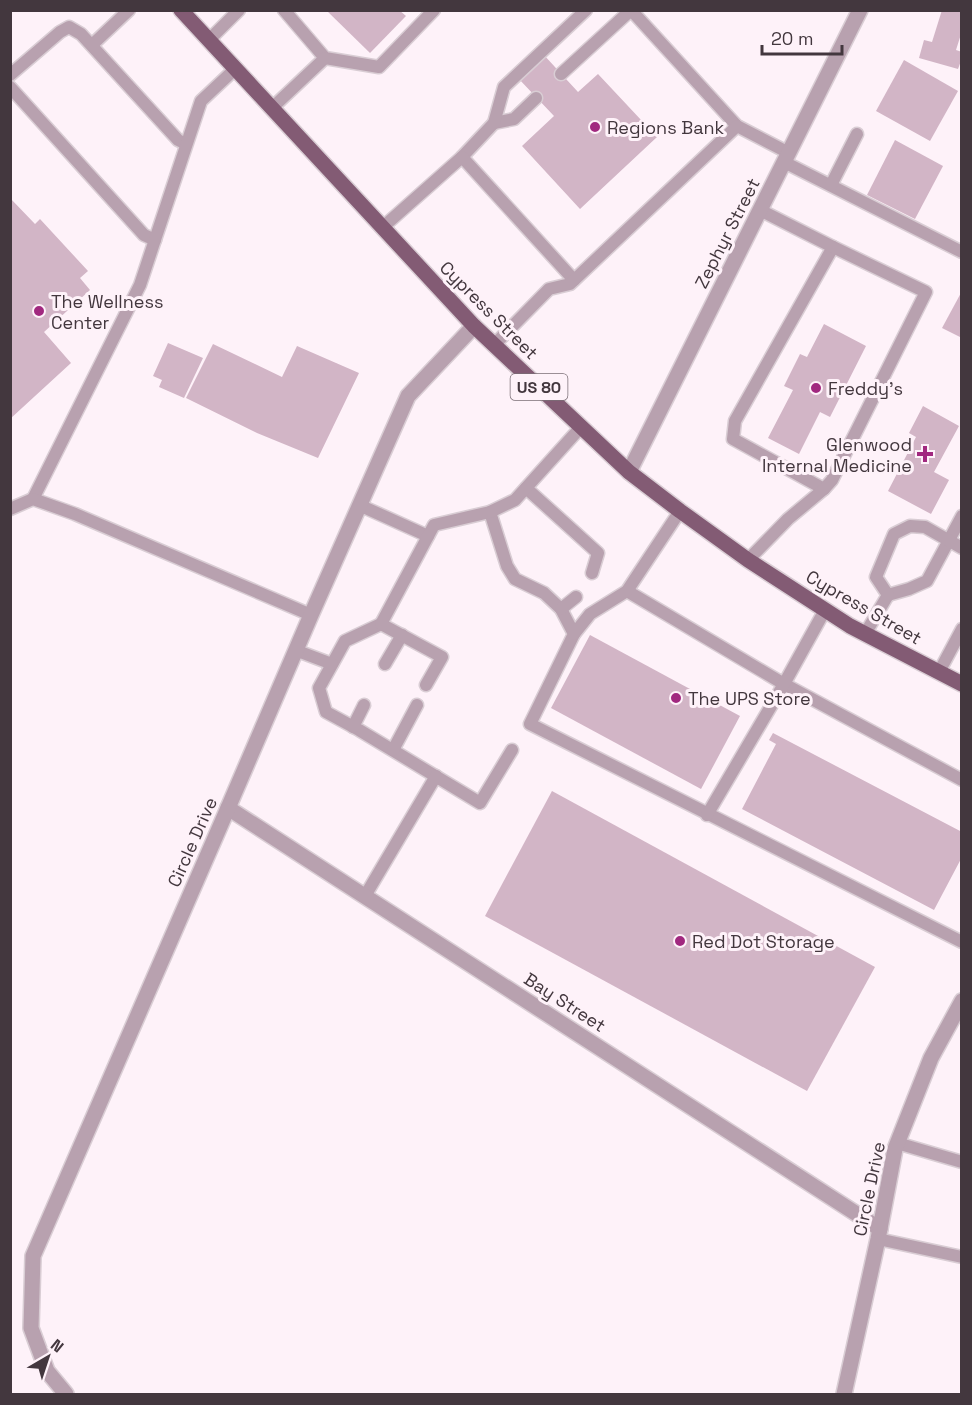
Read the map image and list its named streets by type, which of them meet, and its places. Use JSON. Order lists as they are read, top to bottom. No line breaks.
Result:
{"streets":{"main road":["Cypress Street","US 80"],"street":["Zephyr Street","Circle Drive","Bay Street"]},"crossings":[["Zephyr Street","Cypress Street"],["Cypress Street","Circle Drive"],["Circle Drive","Bay Street"]],"places":{"other":["Regions Bank","The Wellness Center","Freddy's","The UPS Store","Red Dot Storage"],"health":["Glenwood Internal Medicine"]},"scale_bar":"20 m","north":"top right"}
